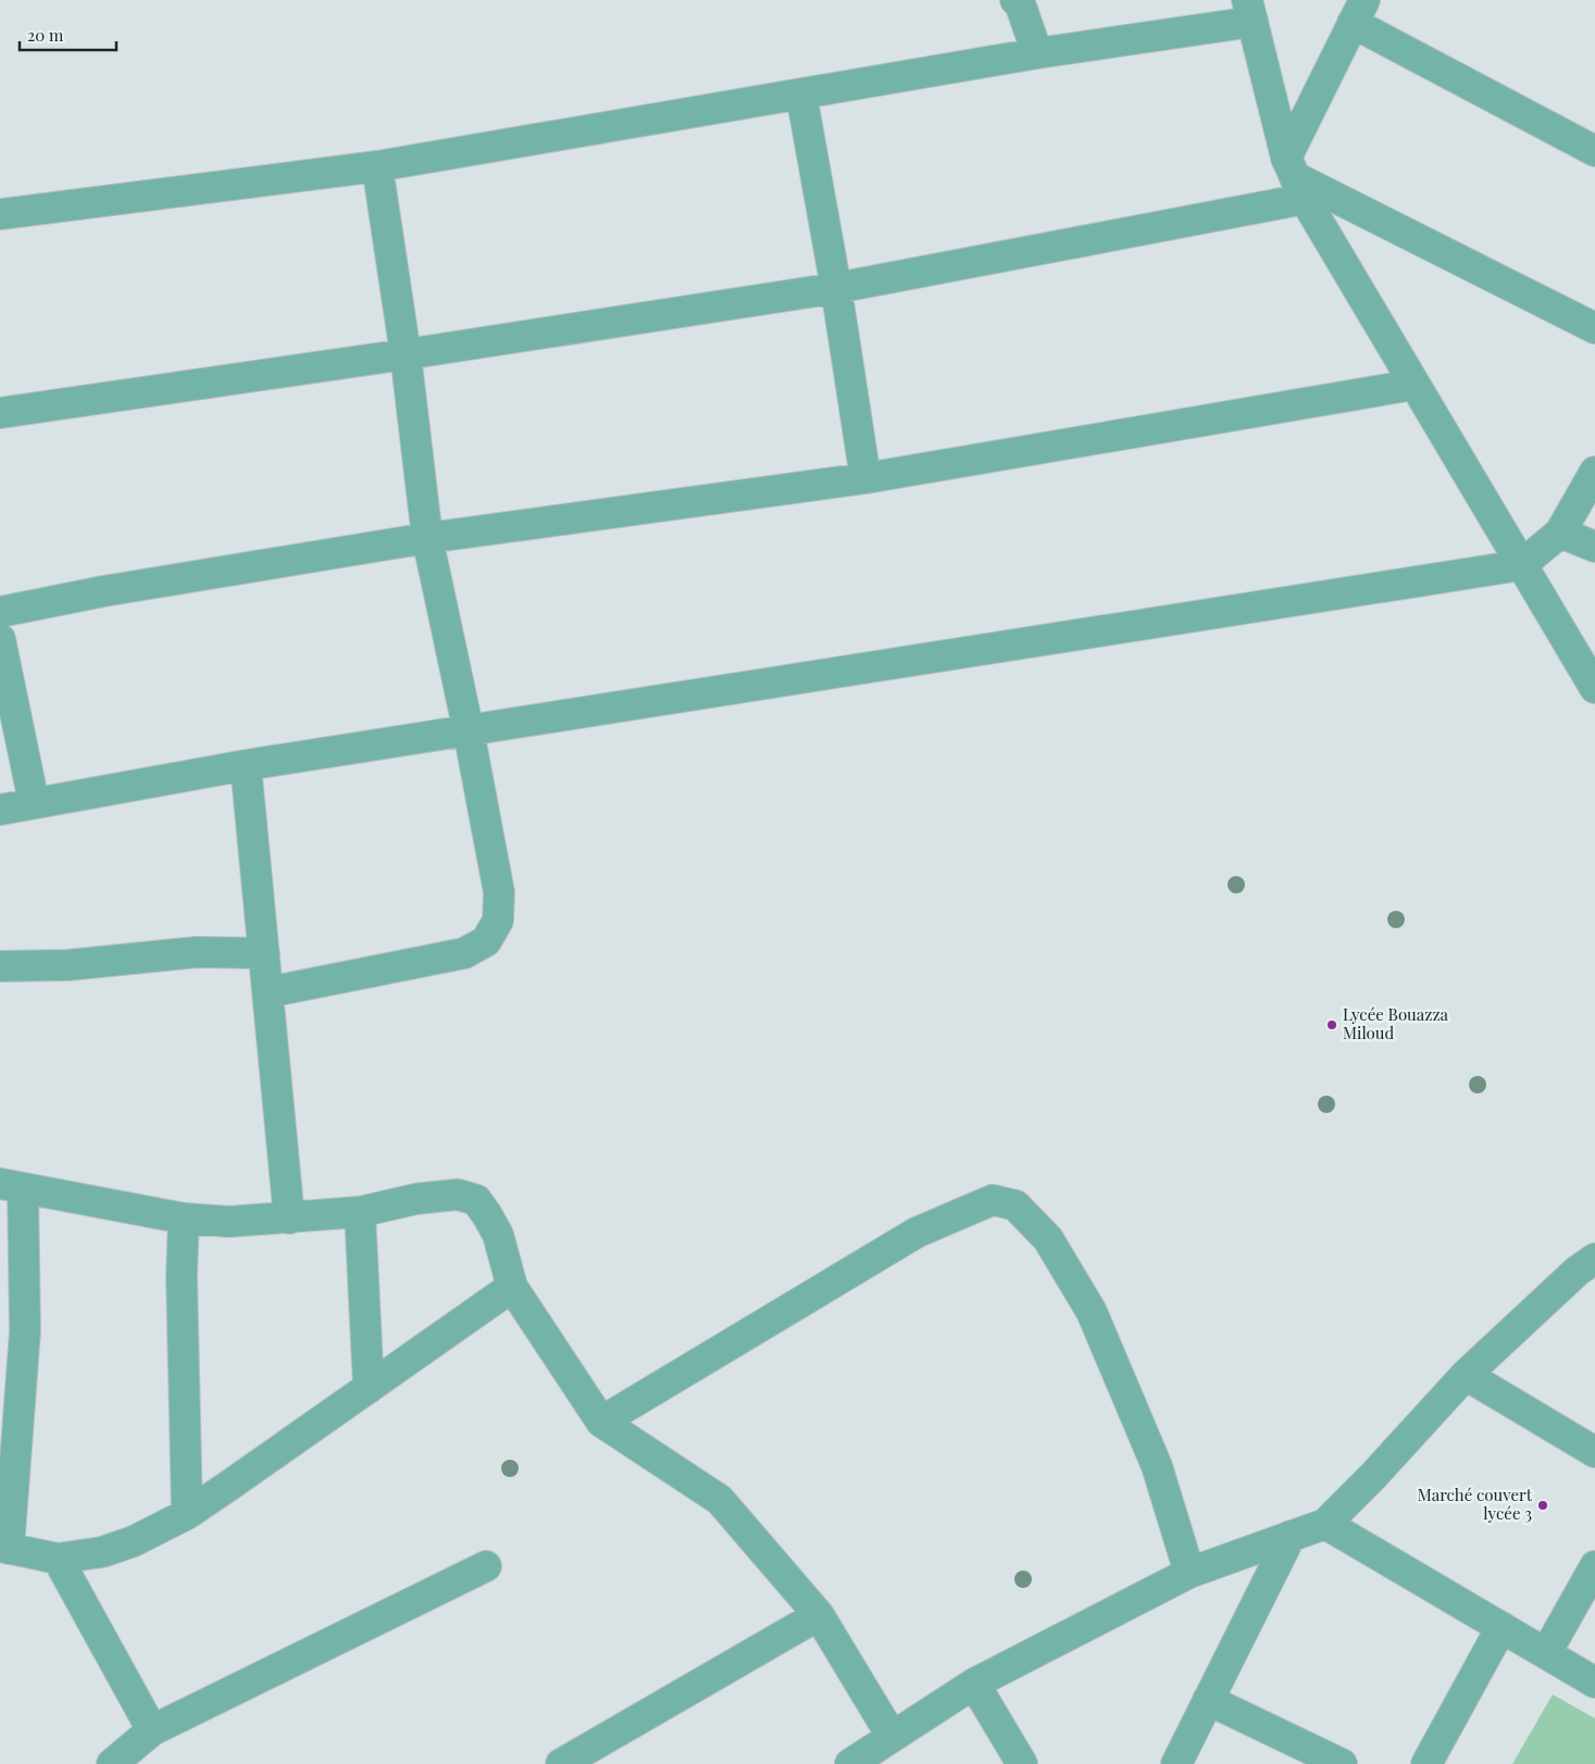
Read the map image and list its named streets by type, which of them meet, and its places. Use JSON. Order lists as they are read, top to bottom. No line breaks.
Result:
{"places":["Lycée Bouazza Miloud","Marché couvert lycée 3"],"scale_bar":"20 m"}
